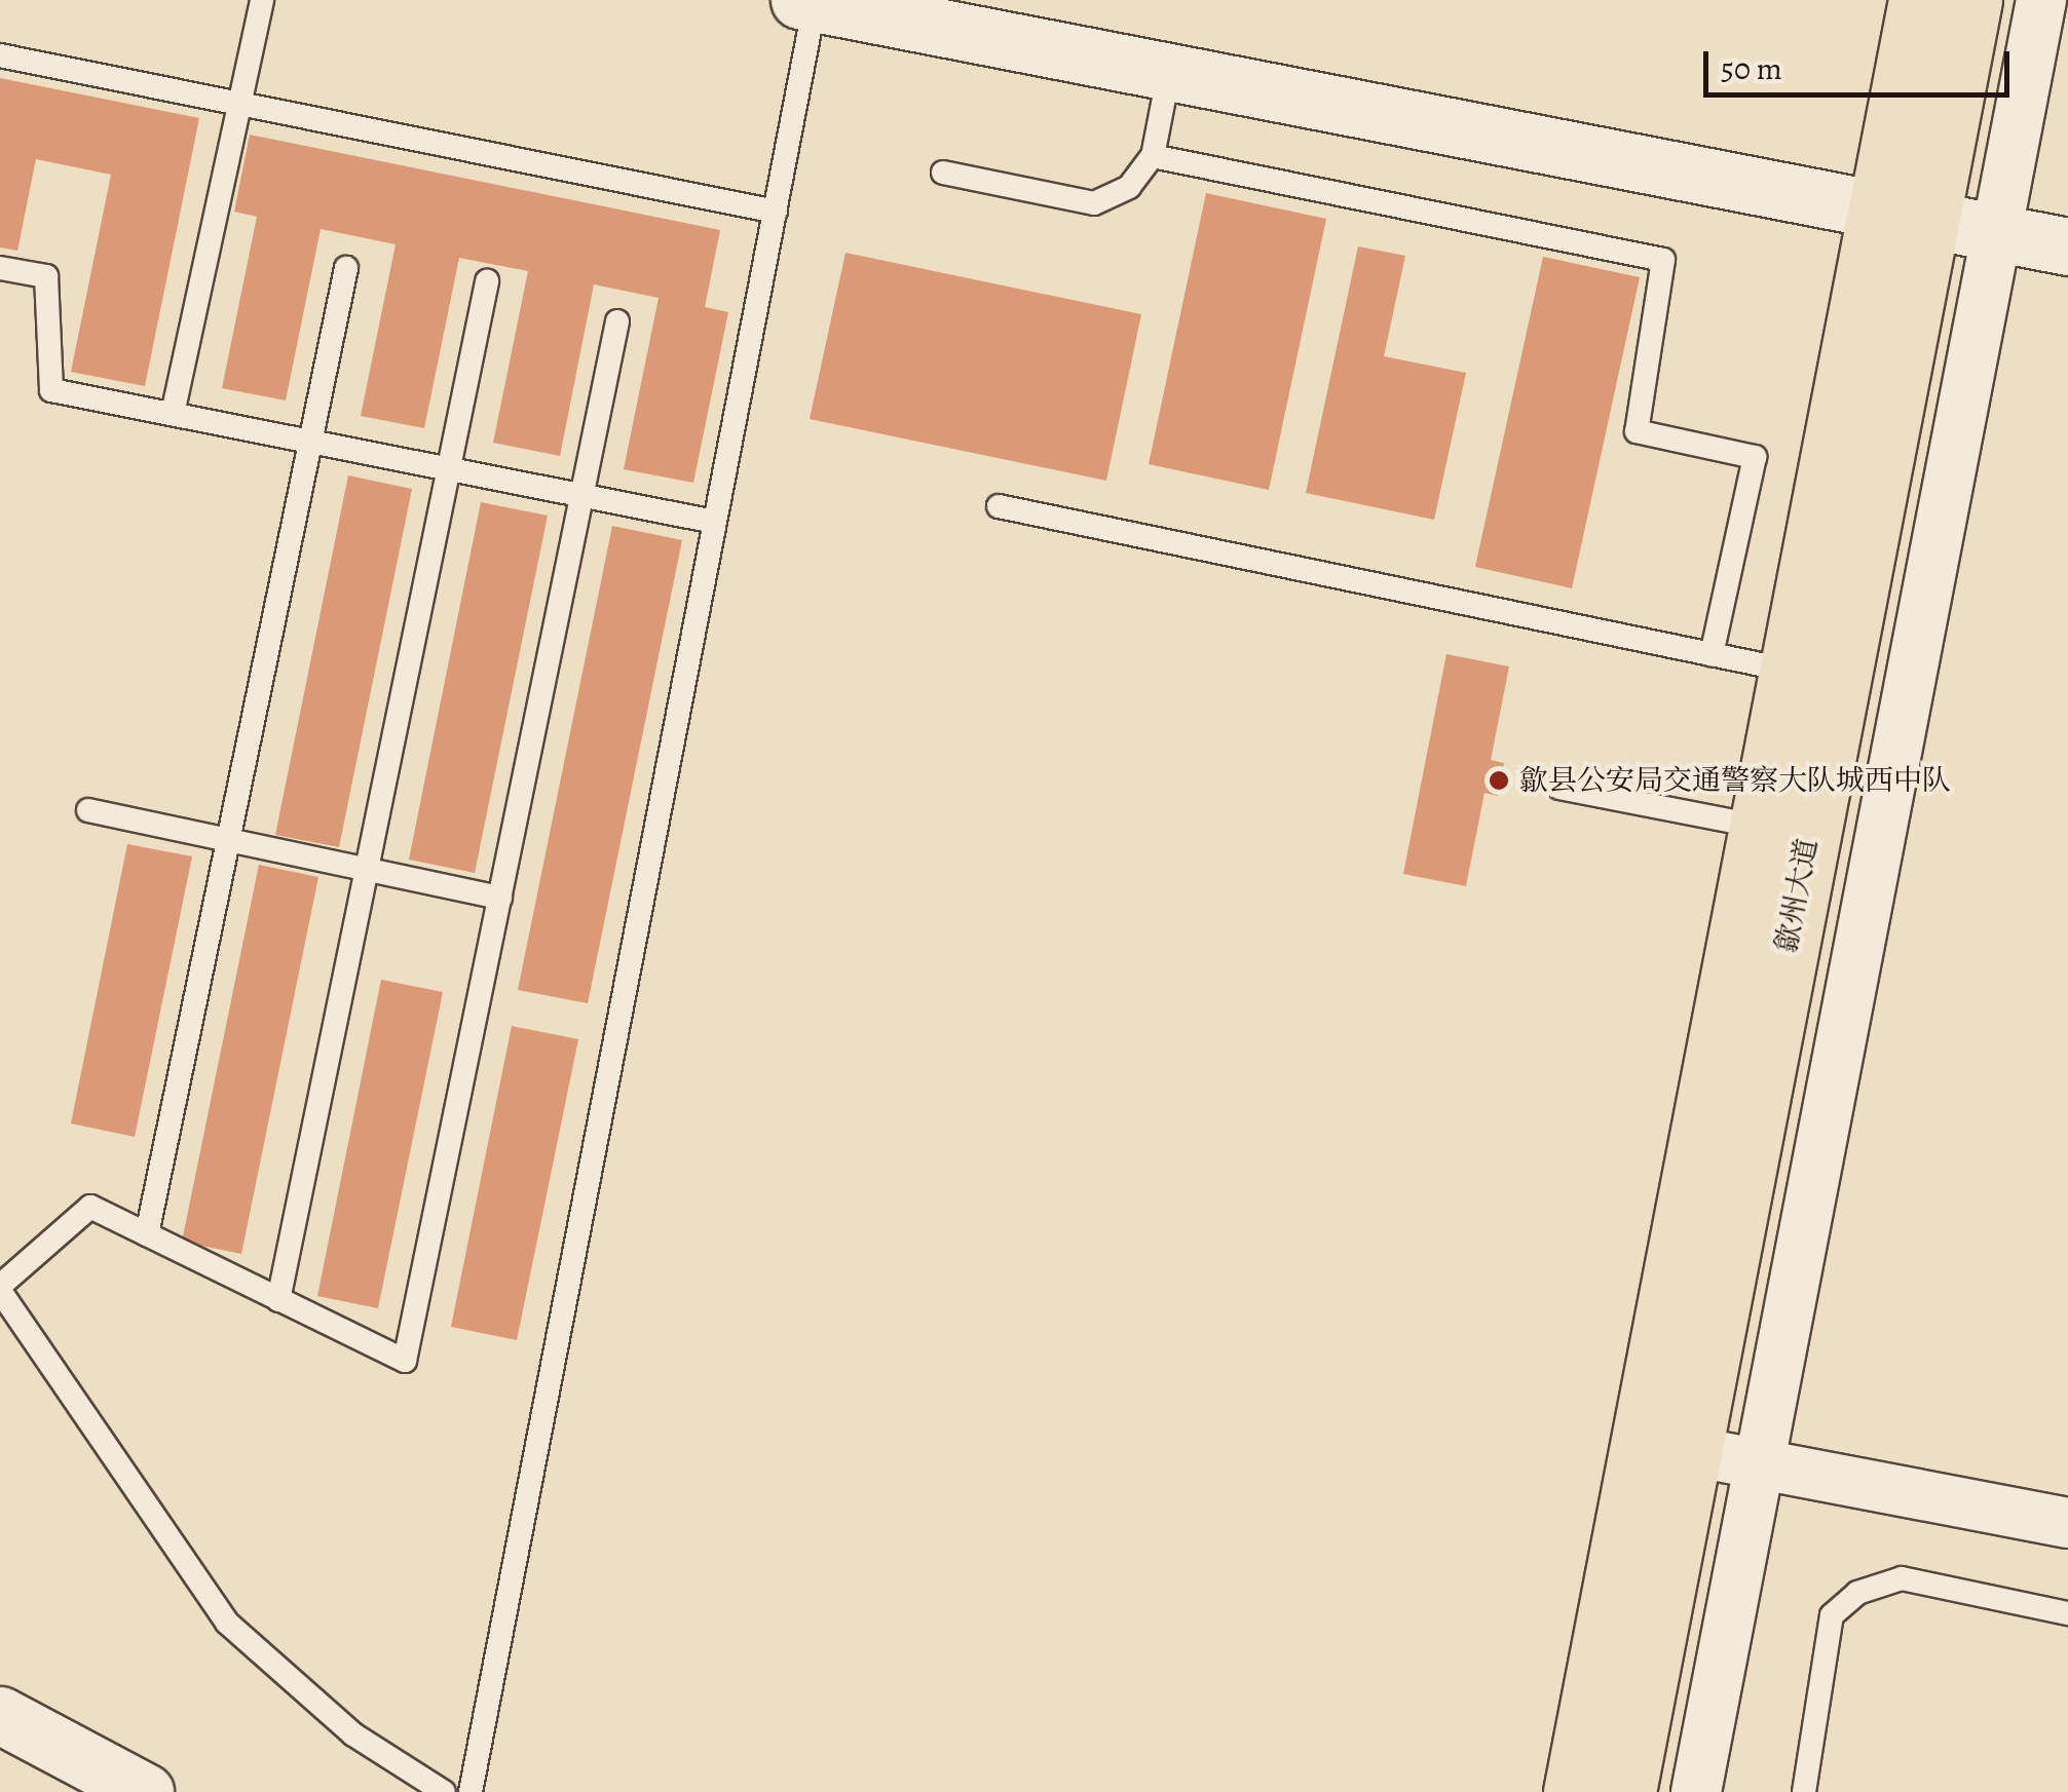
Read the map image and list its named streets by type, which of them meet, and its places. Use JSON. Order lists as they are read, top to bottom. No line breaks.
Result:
{"streets":{"highway":["歙州大道"]},"places":["歙县公安局交通警察大队城西中队"],"scale_bar":"50 m"}
